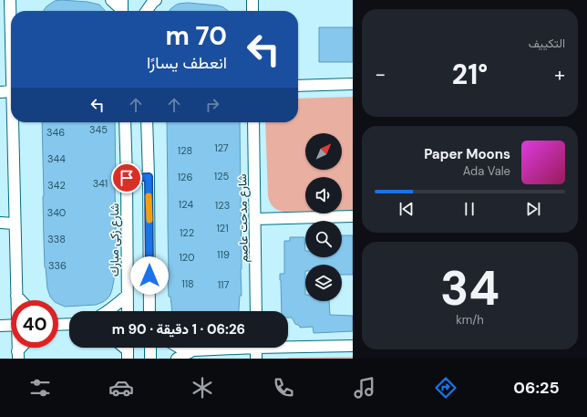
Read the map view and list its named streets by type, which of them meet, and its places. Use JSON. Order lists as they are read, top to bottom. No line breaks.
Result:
{"streets":{"street":["شارع مدحت عاصم","شارع زكى مبارك"]},"house_numbers":["345","346","127","128","344","125","126","341","342","124","123","340","121","122","338","119","120","336","118","117"],"north":"top right","page":{"tile":["التكييف",["34","km/h"]],"turn":["70 m","انعطف يسارًا"],"heat":["−","21°","+"],"song":["Paper Moons","Ada Vale"],"limit":"40","trip":"06:26 · 1 دقيقة · 90 m","tabs":"06:25"}}
